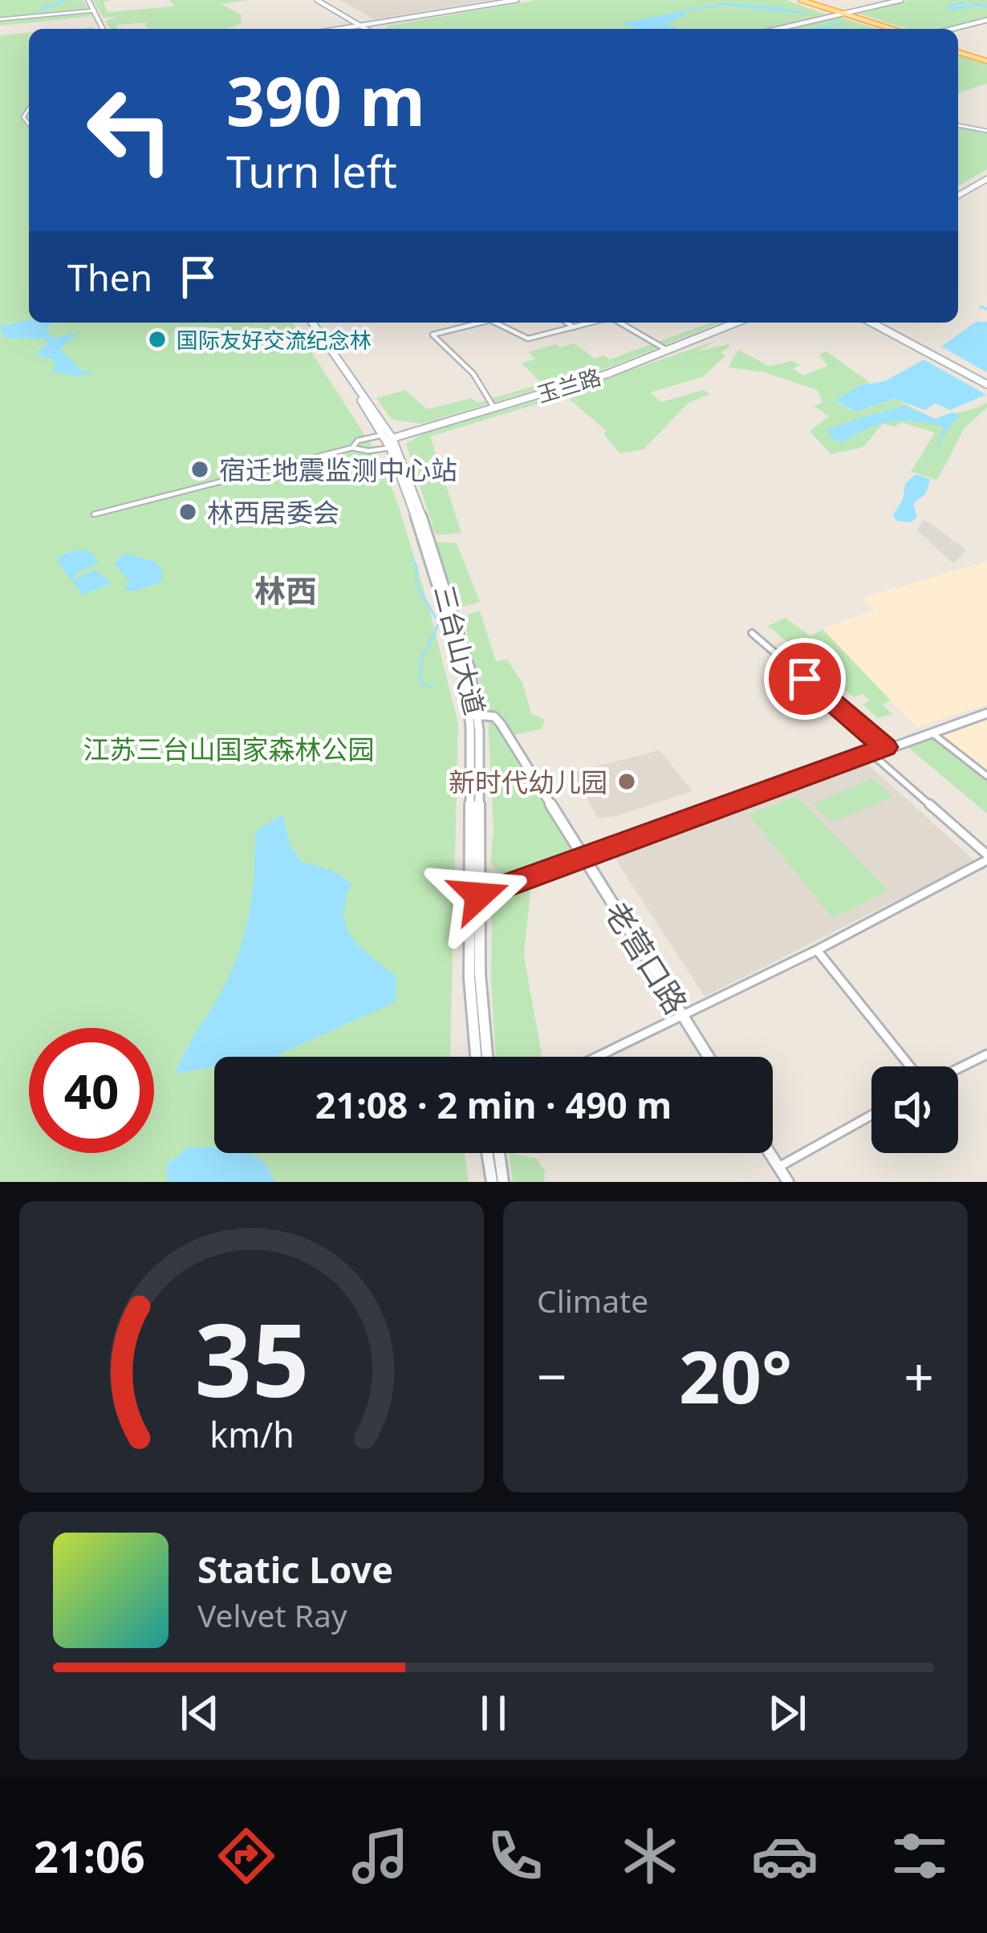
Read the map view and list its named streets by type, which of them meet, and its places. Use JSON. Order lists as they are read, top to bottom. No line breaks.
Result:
{"streets":{"street":["玉兰路","三台山大道","老营口路"]},"crossings":[["玉兰路","三台山大道"],["三台山大道","老营口路"]],"districts":["林西"],"parks":["江苏三台山国家森林公园"],"places":["国际友好交流纪念林","宿迁地震监测中心站","林西居委会","新时代幼儿园"],"page":{"turn":["390 m","Turn left"],"then":"Then","limit":"40","trip":"21:08 · 2 min · 490 m","tile":"Climate","heat":["−","20°","+"],"song":["Static Love","Velvet Ray"],"tabs":"21:06","gauge":["35","km/h"]}}
